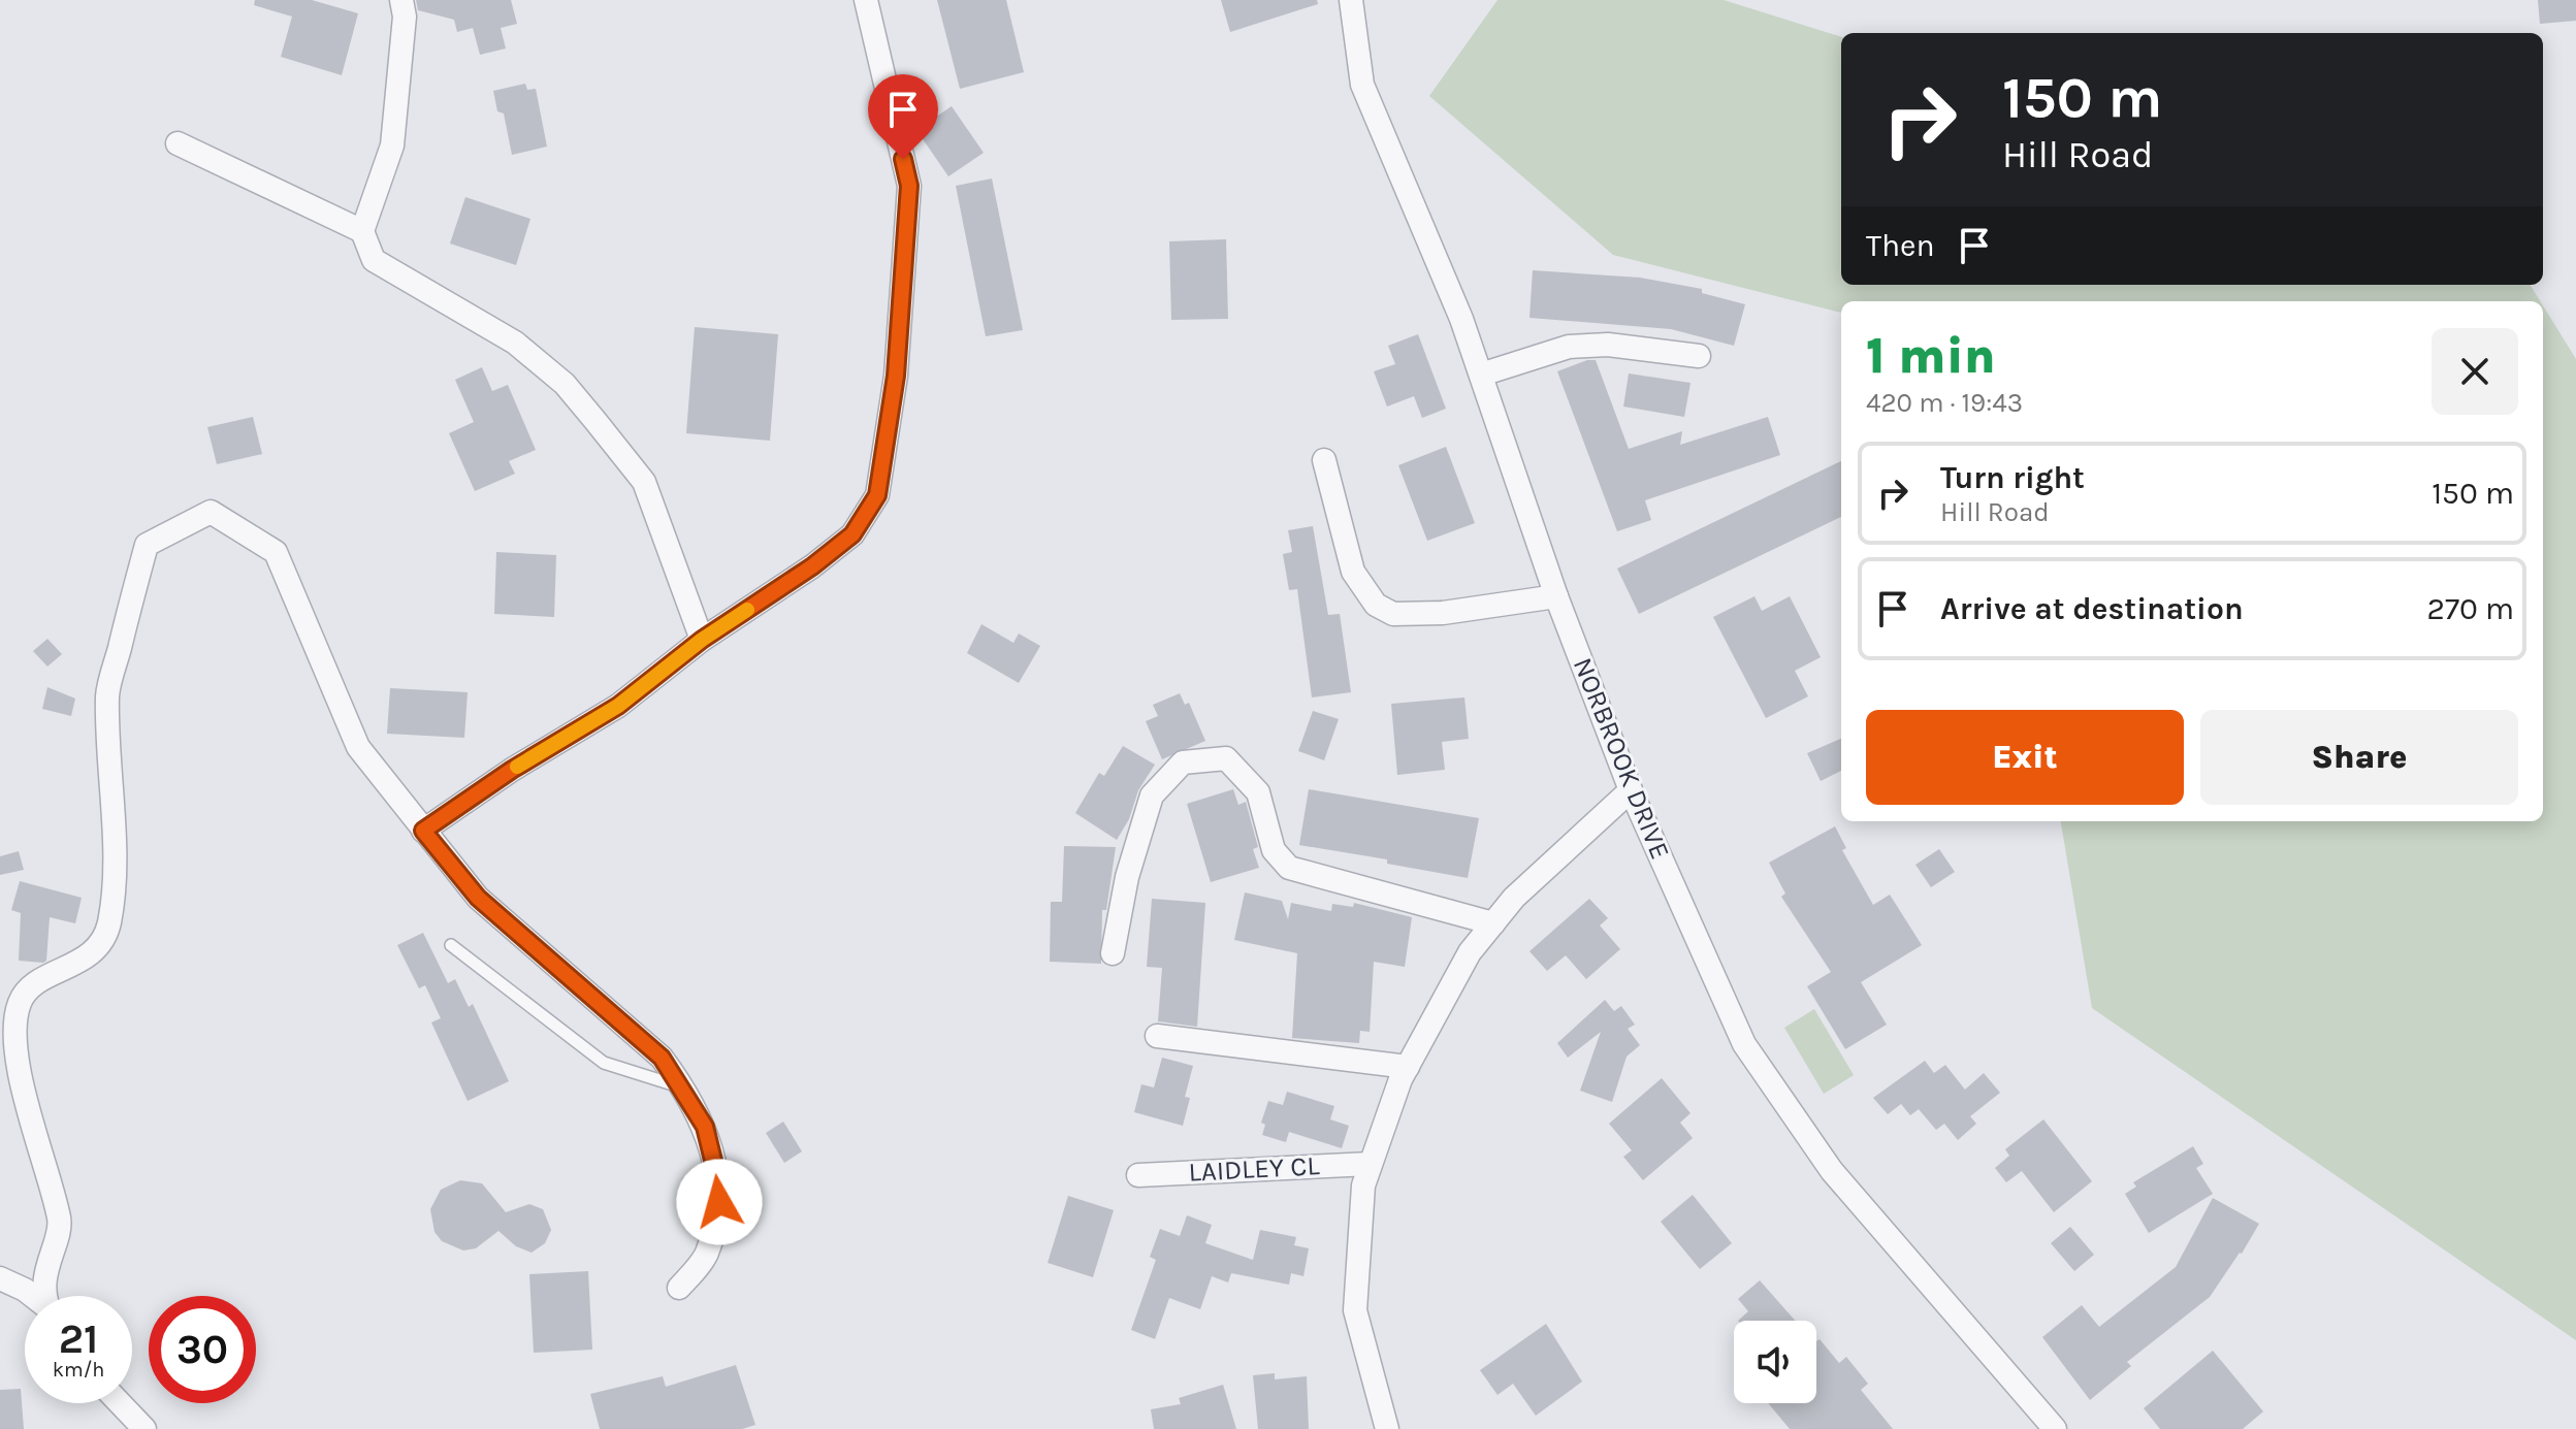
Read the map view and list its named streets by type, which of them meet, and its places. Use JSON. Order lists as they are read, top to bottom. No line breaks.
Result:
{"streets":{"street":["NORBROOK DRIVE","LAIDLEY CL"]},"page":{"turn":["150 m","Hill Road"],"then":"Then","heading":["1 min","420 m · 19:43"],"list":[{"name":"Turn right","note":"Hill Road","value":"150 m"},{"name":"Arrive at destination","value":"270 m"}],"buttons":["Exit","Share"],"speed":"21 km/h","limit":"30"}}
